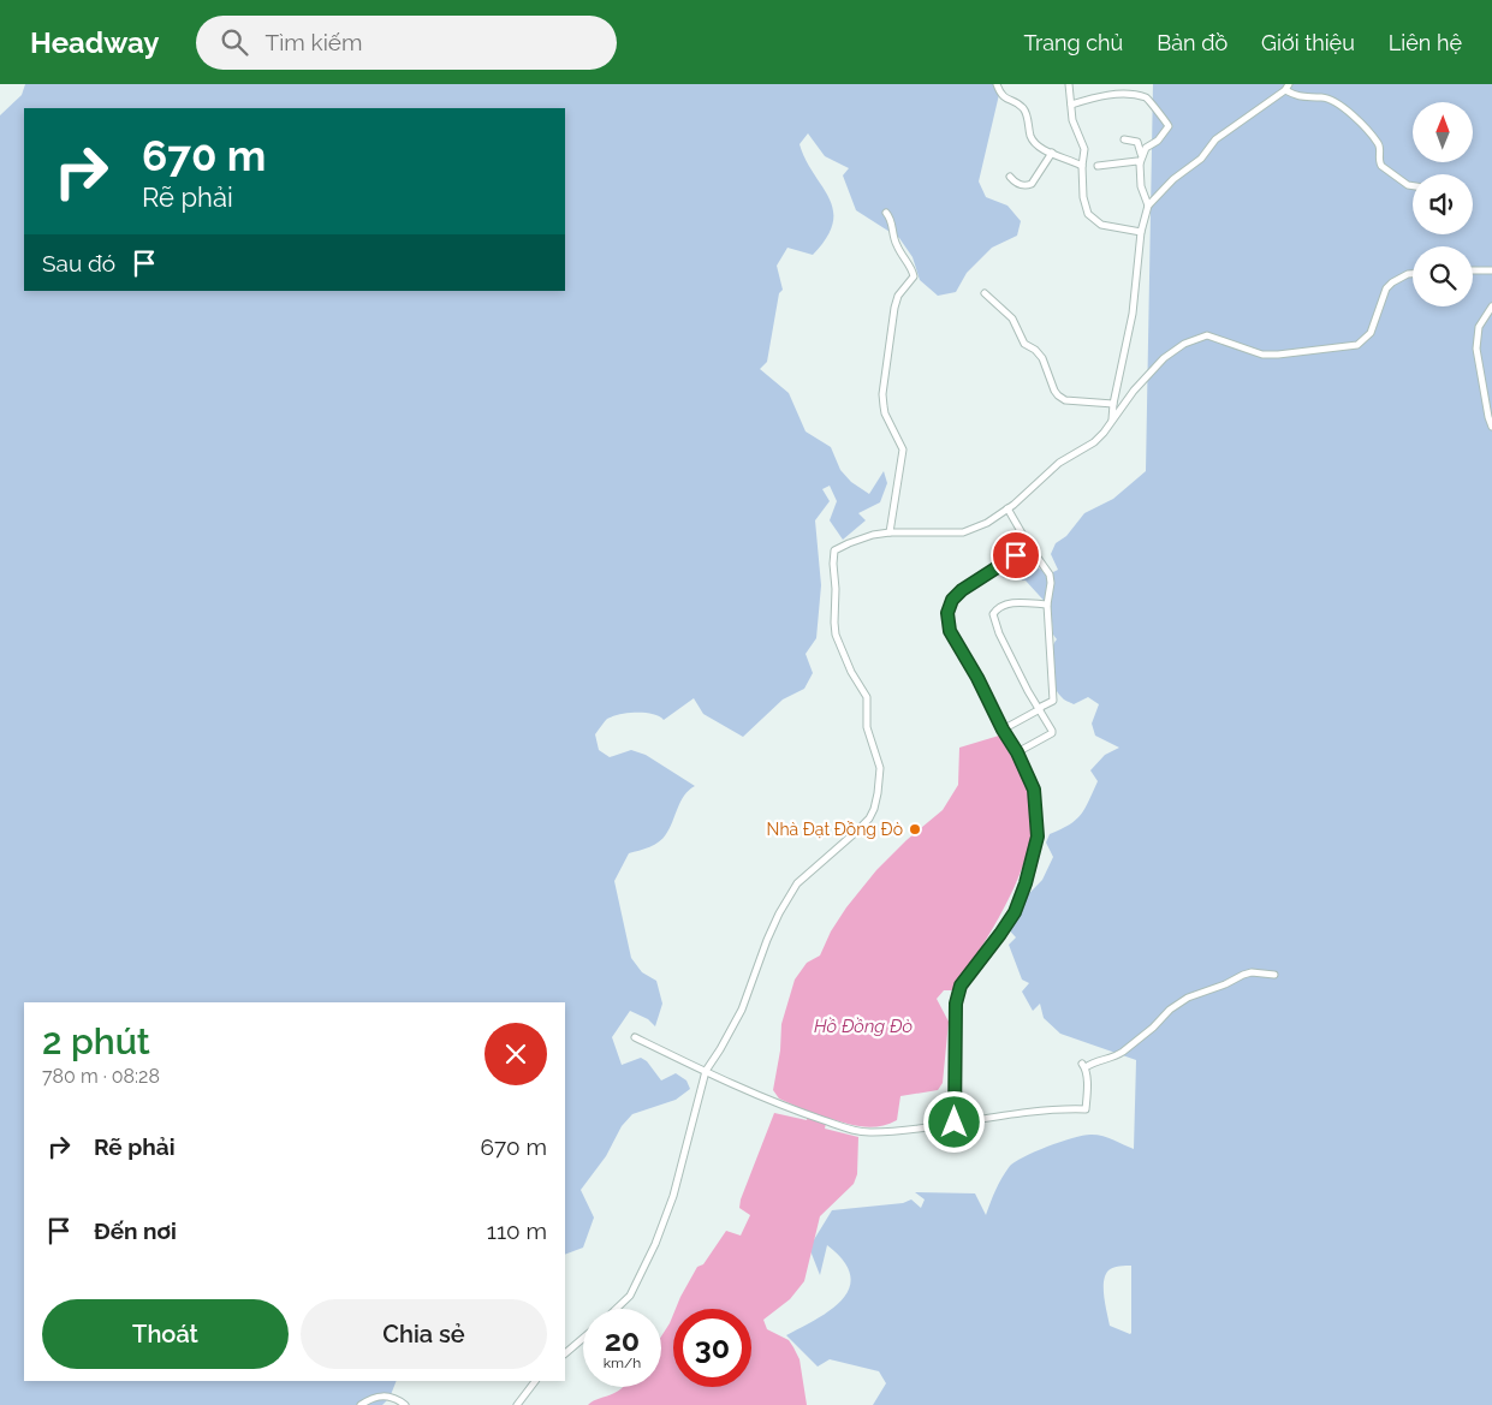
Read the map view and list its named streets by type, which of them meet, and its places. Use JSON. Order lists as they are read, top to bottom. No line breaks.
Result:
{"water":["Hồ Đồng Đò"],"places":["Nhà Đạt Đồng Đò"],"north":"top","page":{"header":"Headway","search":"Tìm kiếm","nav":["Trang chủ","Bản đồ","Giới thiệu","Liên hệ"],"turn":["670 m","Rẽ phải"],"then":"Sau đó","heading":["2 phút","780 m · 08:28"],"list":[{"name":"Rẽ phải","value":"670 m"},{"name":"Đến nơi","value":"110 m"}],"buttons":["Thoát","Chia sẻ"],"speed":"20 km/h","limit":"30"}}
